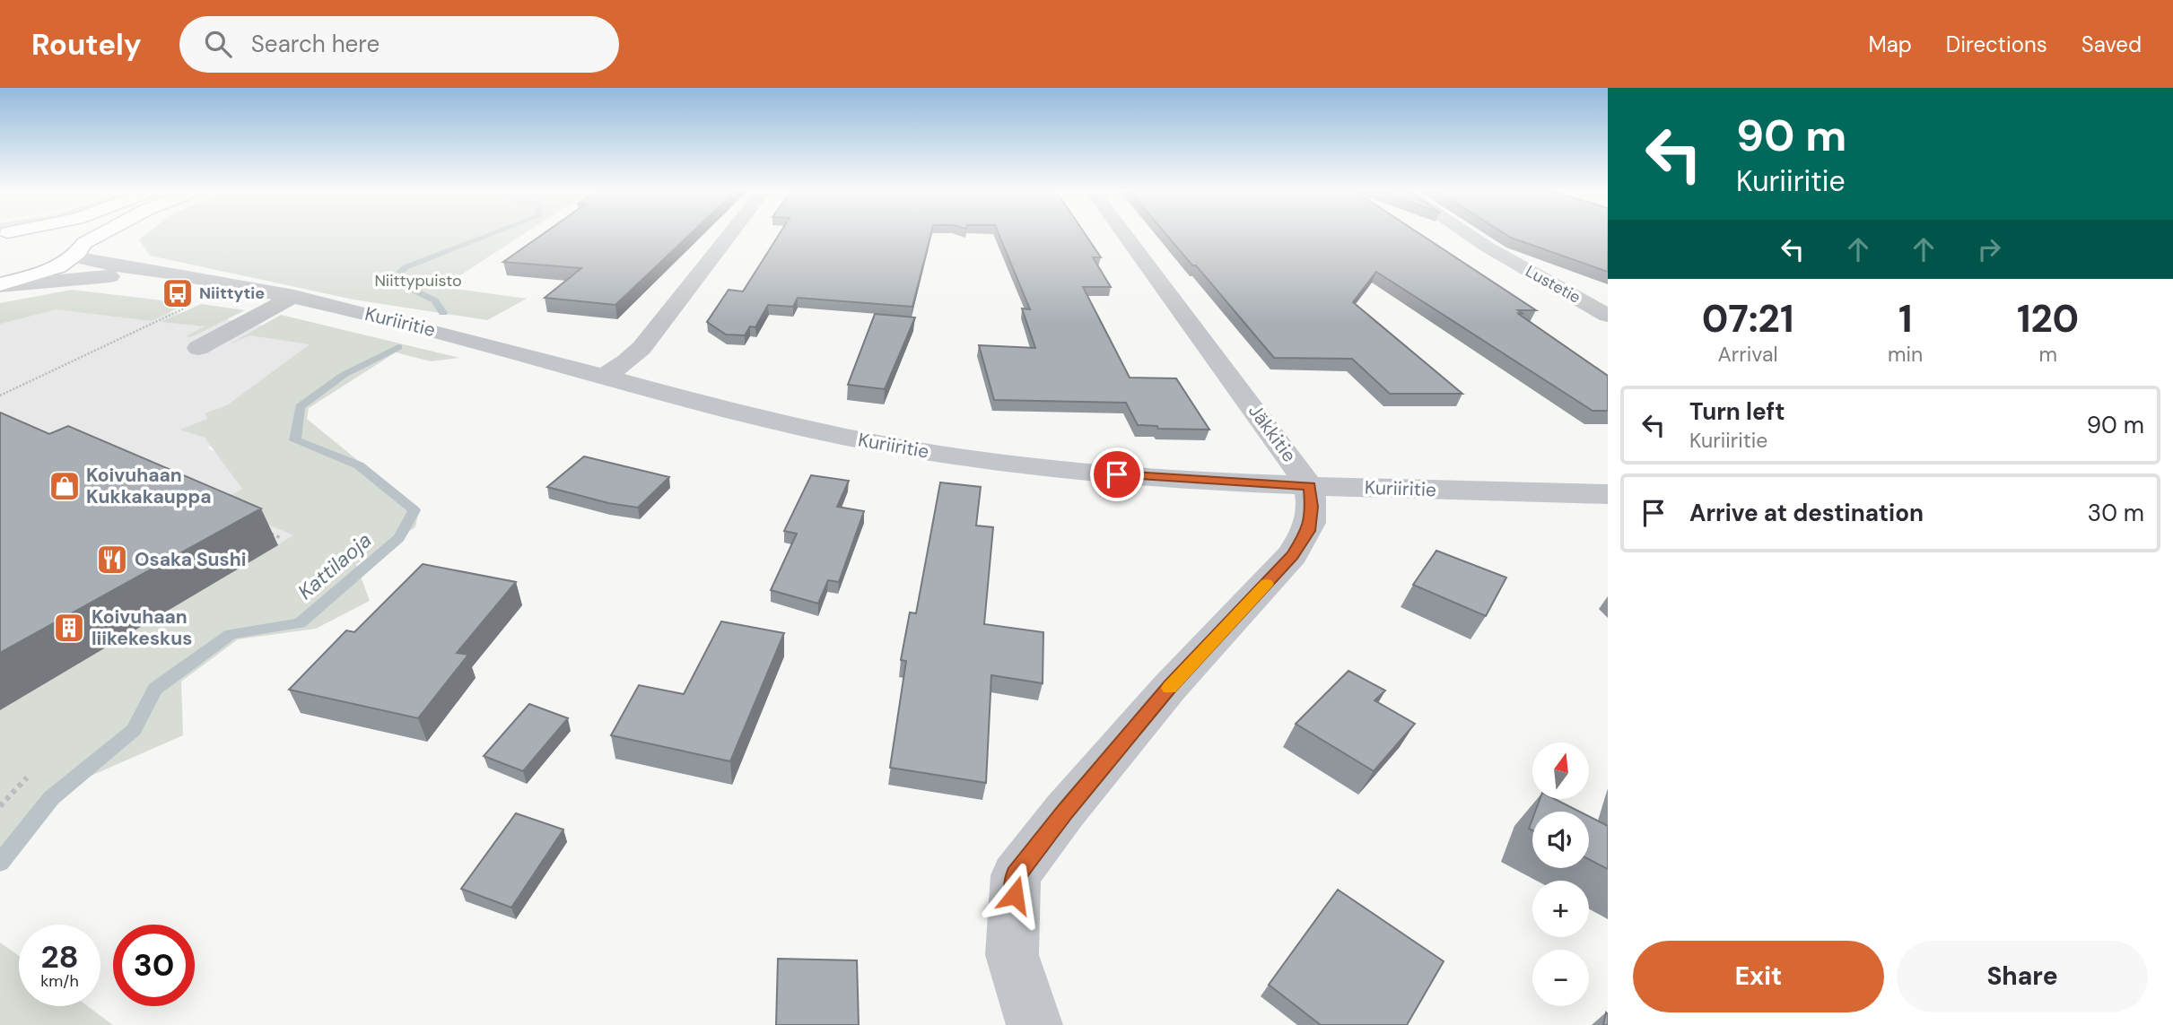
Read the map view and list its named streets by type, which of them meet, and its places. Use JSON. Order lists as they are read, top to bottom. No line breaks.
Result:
{"streets":{"street":["Lustetie","Kuriiritie","Jäkkitie"]},"crossings":[["Kuriiritie","Jäkkitie"]],"water":["Kattilaoja"],"parks":["Niittypuisto"],"places":{"bus stop":["Niittytie"],"shop":["Koivuhaan Kukkakauppa"],"restaurant":["Osaka Sushi"],"building":["Koivuhaan liikekeskus"]},"north":"top","page":{"header":"Routely","search":"Search here","nav":["Map","Directions","Saved"],"turn":["90 m","Kuriiritie"],"eta":["07:21","Arrival","1","min","120","m"],"list":[{"name":"Turn left","note":"Kuriiritie","value":"90 m"},{"name":"Arrive at destination","value":"30 m"}],"map_buttons":["+","−"],"speed":"28 km/h","limit":"30","buttons":["Exit","Share"]}}
